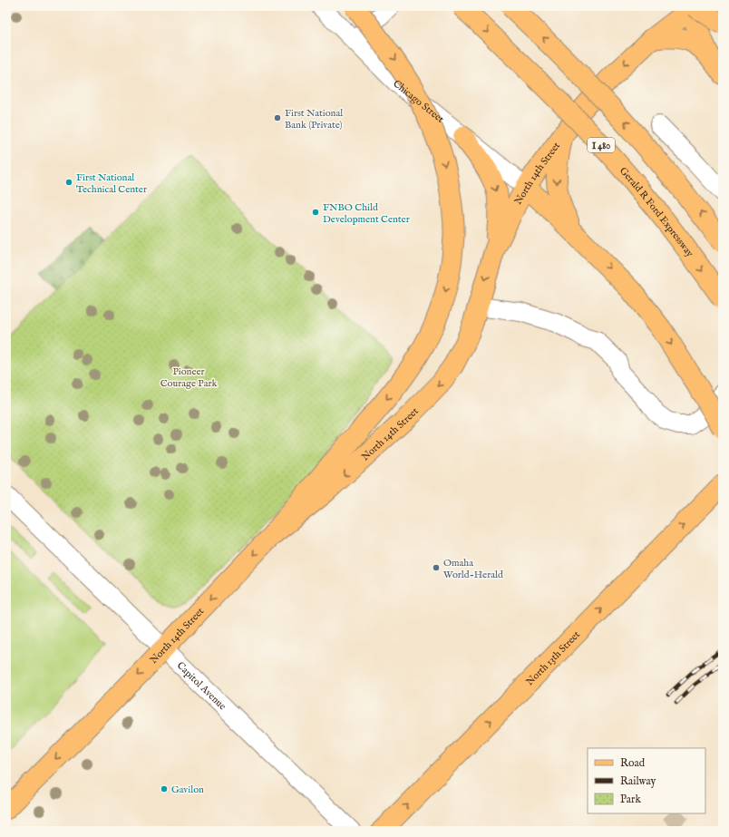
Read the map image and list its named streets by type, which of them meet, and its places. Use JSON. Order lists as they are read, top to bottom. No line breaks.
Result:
{"streets":{"main road":["I 480","North 14th Street","Gerald R Ford Expressway","North 13th Street"],"street":["Chicago Street","Capitol Avenue"]},"crossings":[["Chicago Street","North 14th Street"],["North 14th Street","Capitol Avenue"]],"one_way":["North 14th Street","North 13th Street"],"parks":["Pioneer Courage Park"],"places":["First National Bank (Private)","First National Technical Center","FNBO Child Development Center","Omaha World-Herald","Gavilon"],"legend":["Road","Railway","Park"]}
